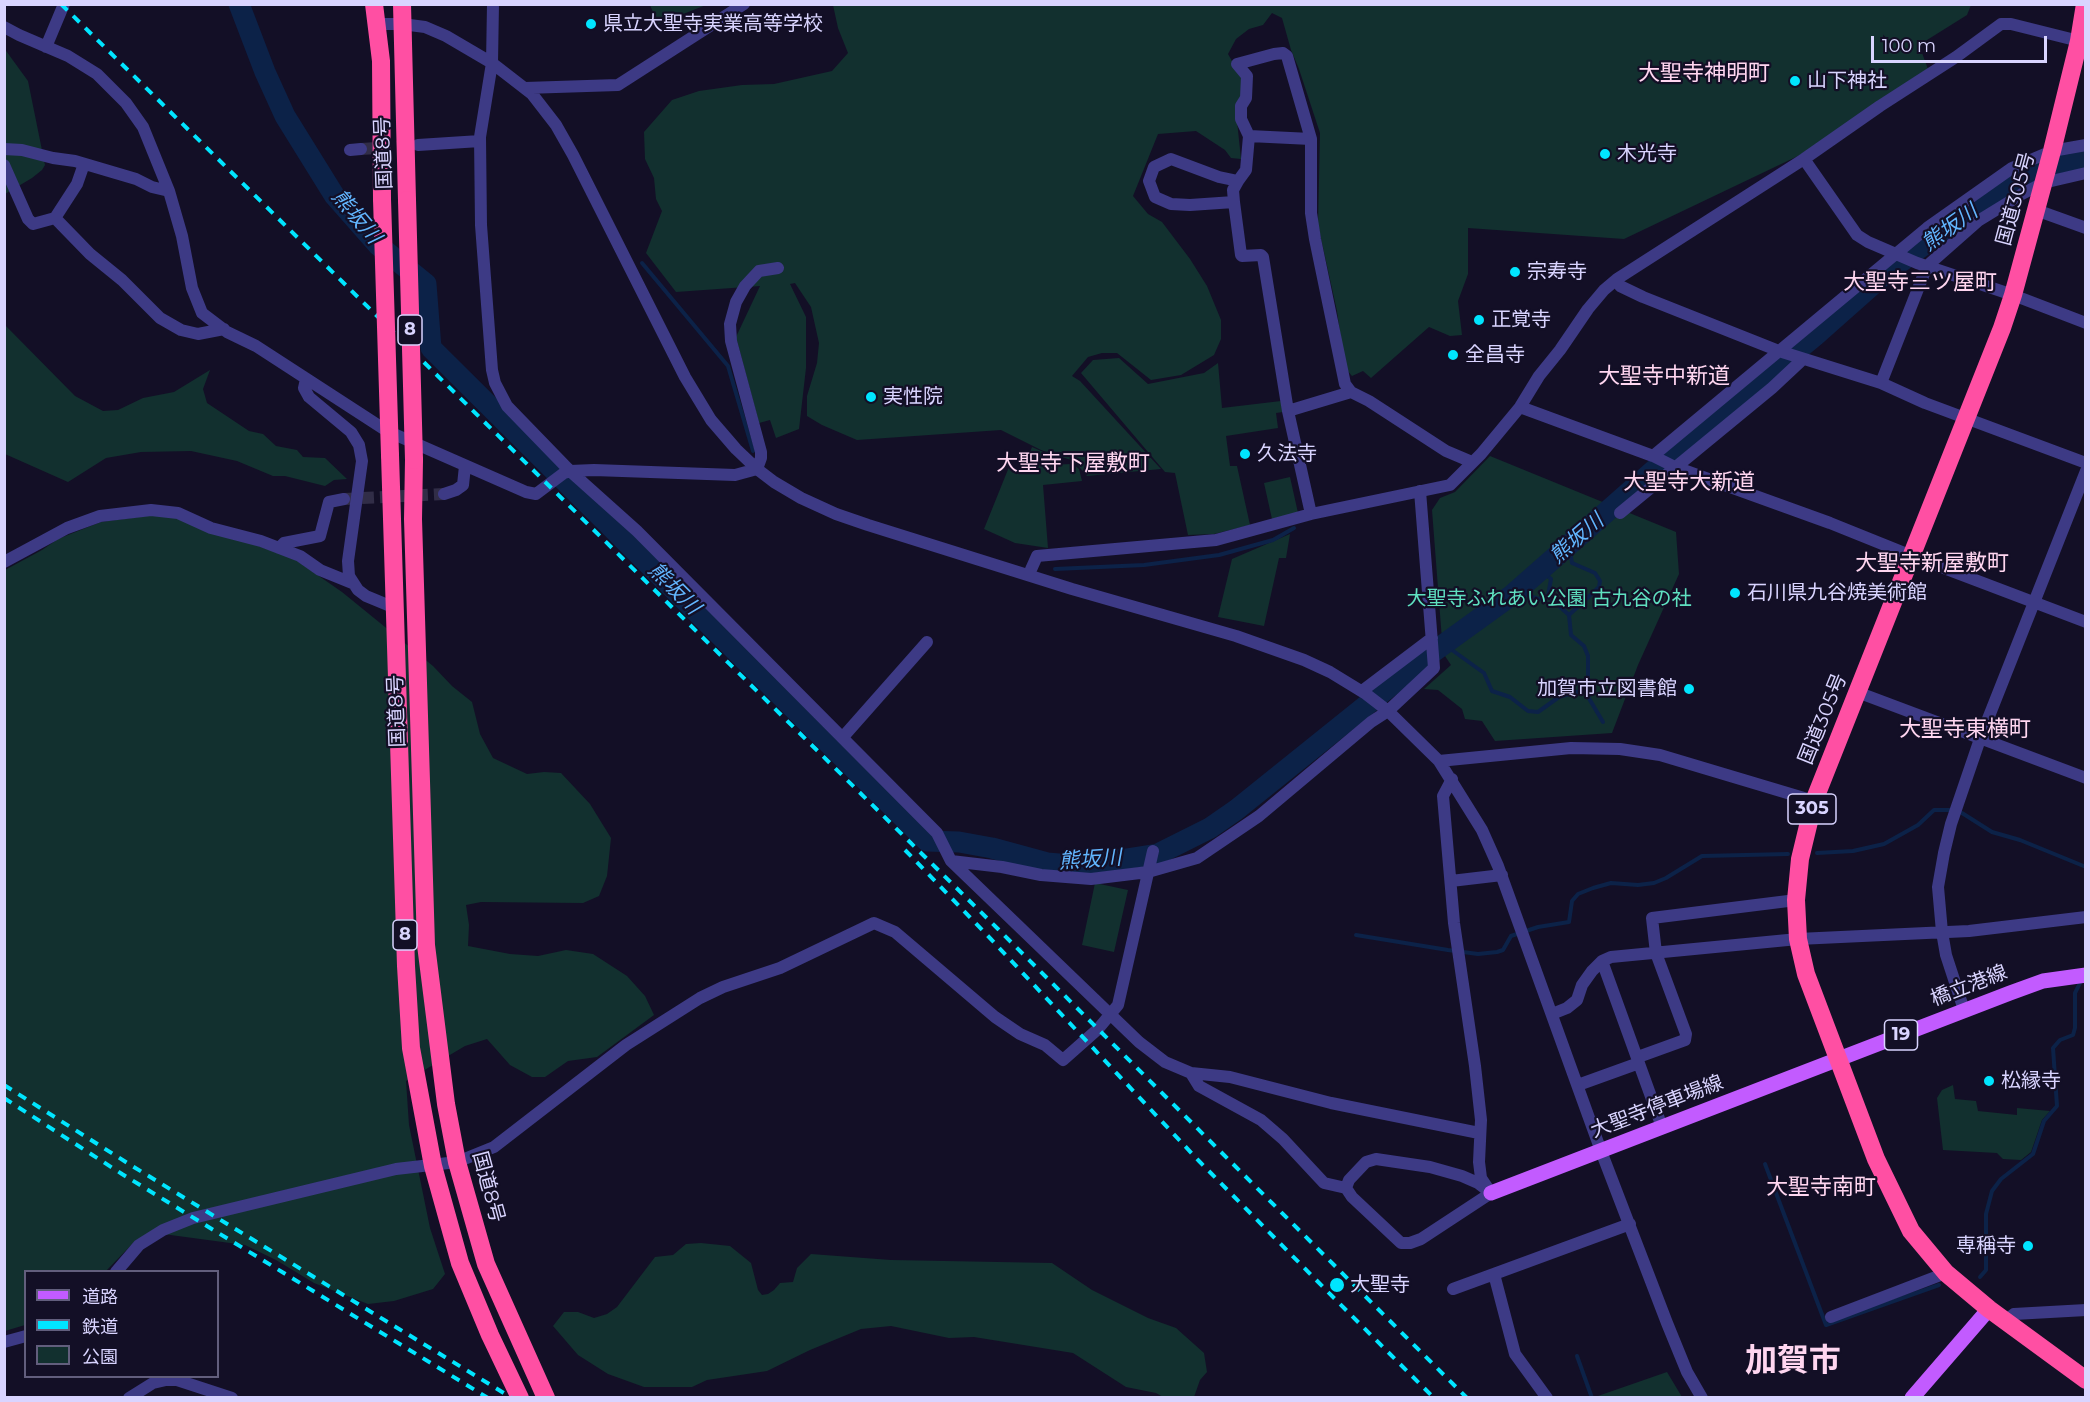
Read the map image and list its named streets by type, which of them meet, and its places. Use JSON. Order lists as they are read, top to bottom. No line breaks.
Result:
{"streets":{"highway":["国道8号","国道305号","8","305"],"main road":["橋立港線","19","大聖寺停車場線"]},"crossings":[["国道305号","橋立港線"],["国道305号","大聖寺停車場線"],["橋立港線","大聖寺停車場線"]],"districts":["大聖寺神明町","大聖寺三ツ屋町","大聖寺中新道","大聖寺下屋敷町","大聖寺大新道","大聖寺新屋敷町","大聖寺東横町","大聖寺南町","加賀市"],"water":["熊坂川"],"parks":["大聖寺ふれあい公園 古九谷の社"],"places":["県立大聖寺実業高等学校","山下神社","木光寺","宗寿寺","正覚寺","全昌寺","実性院","久法寺","石川県九谷焼美術館","加賀市立図書館","松縁寺","専稱寺","大聖寺"],"legend":["道路","鉄道","公園"],"scale_bar":"100 m"}
